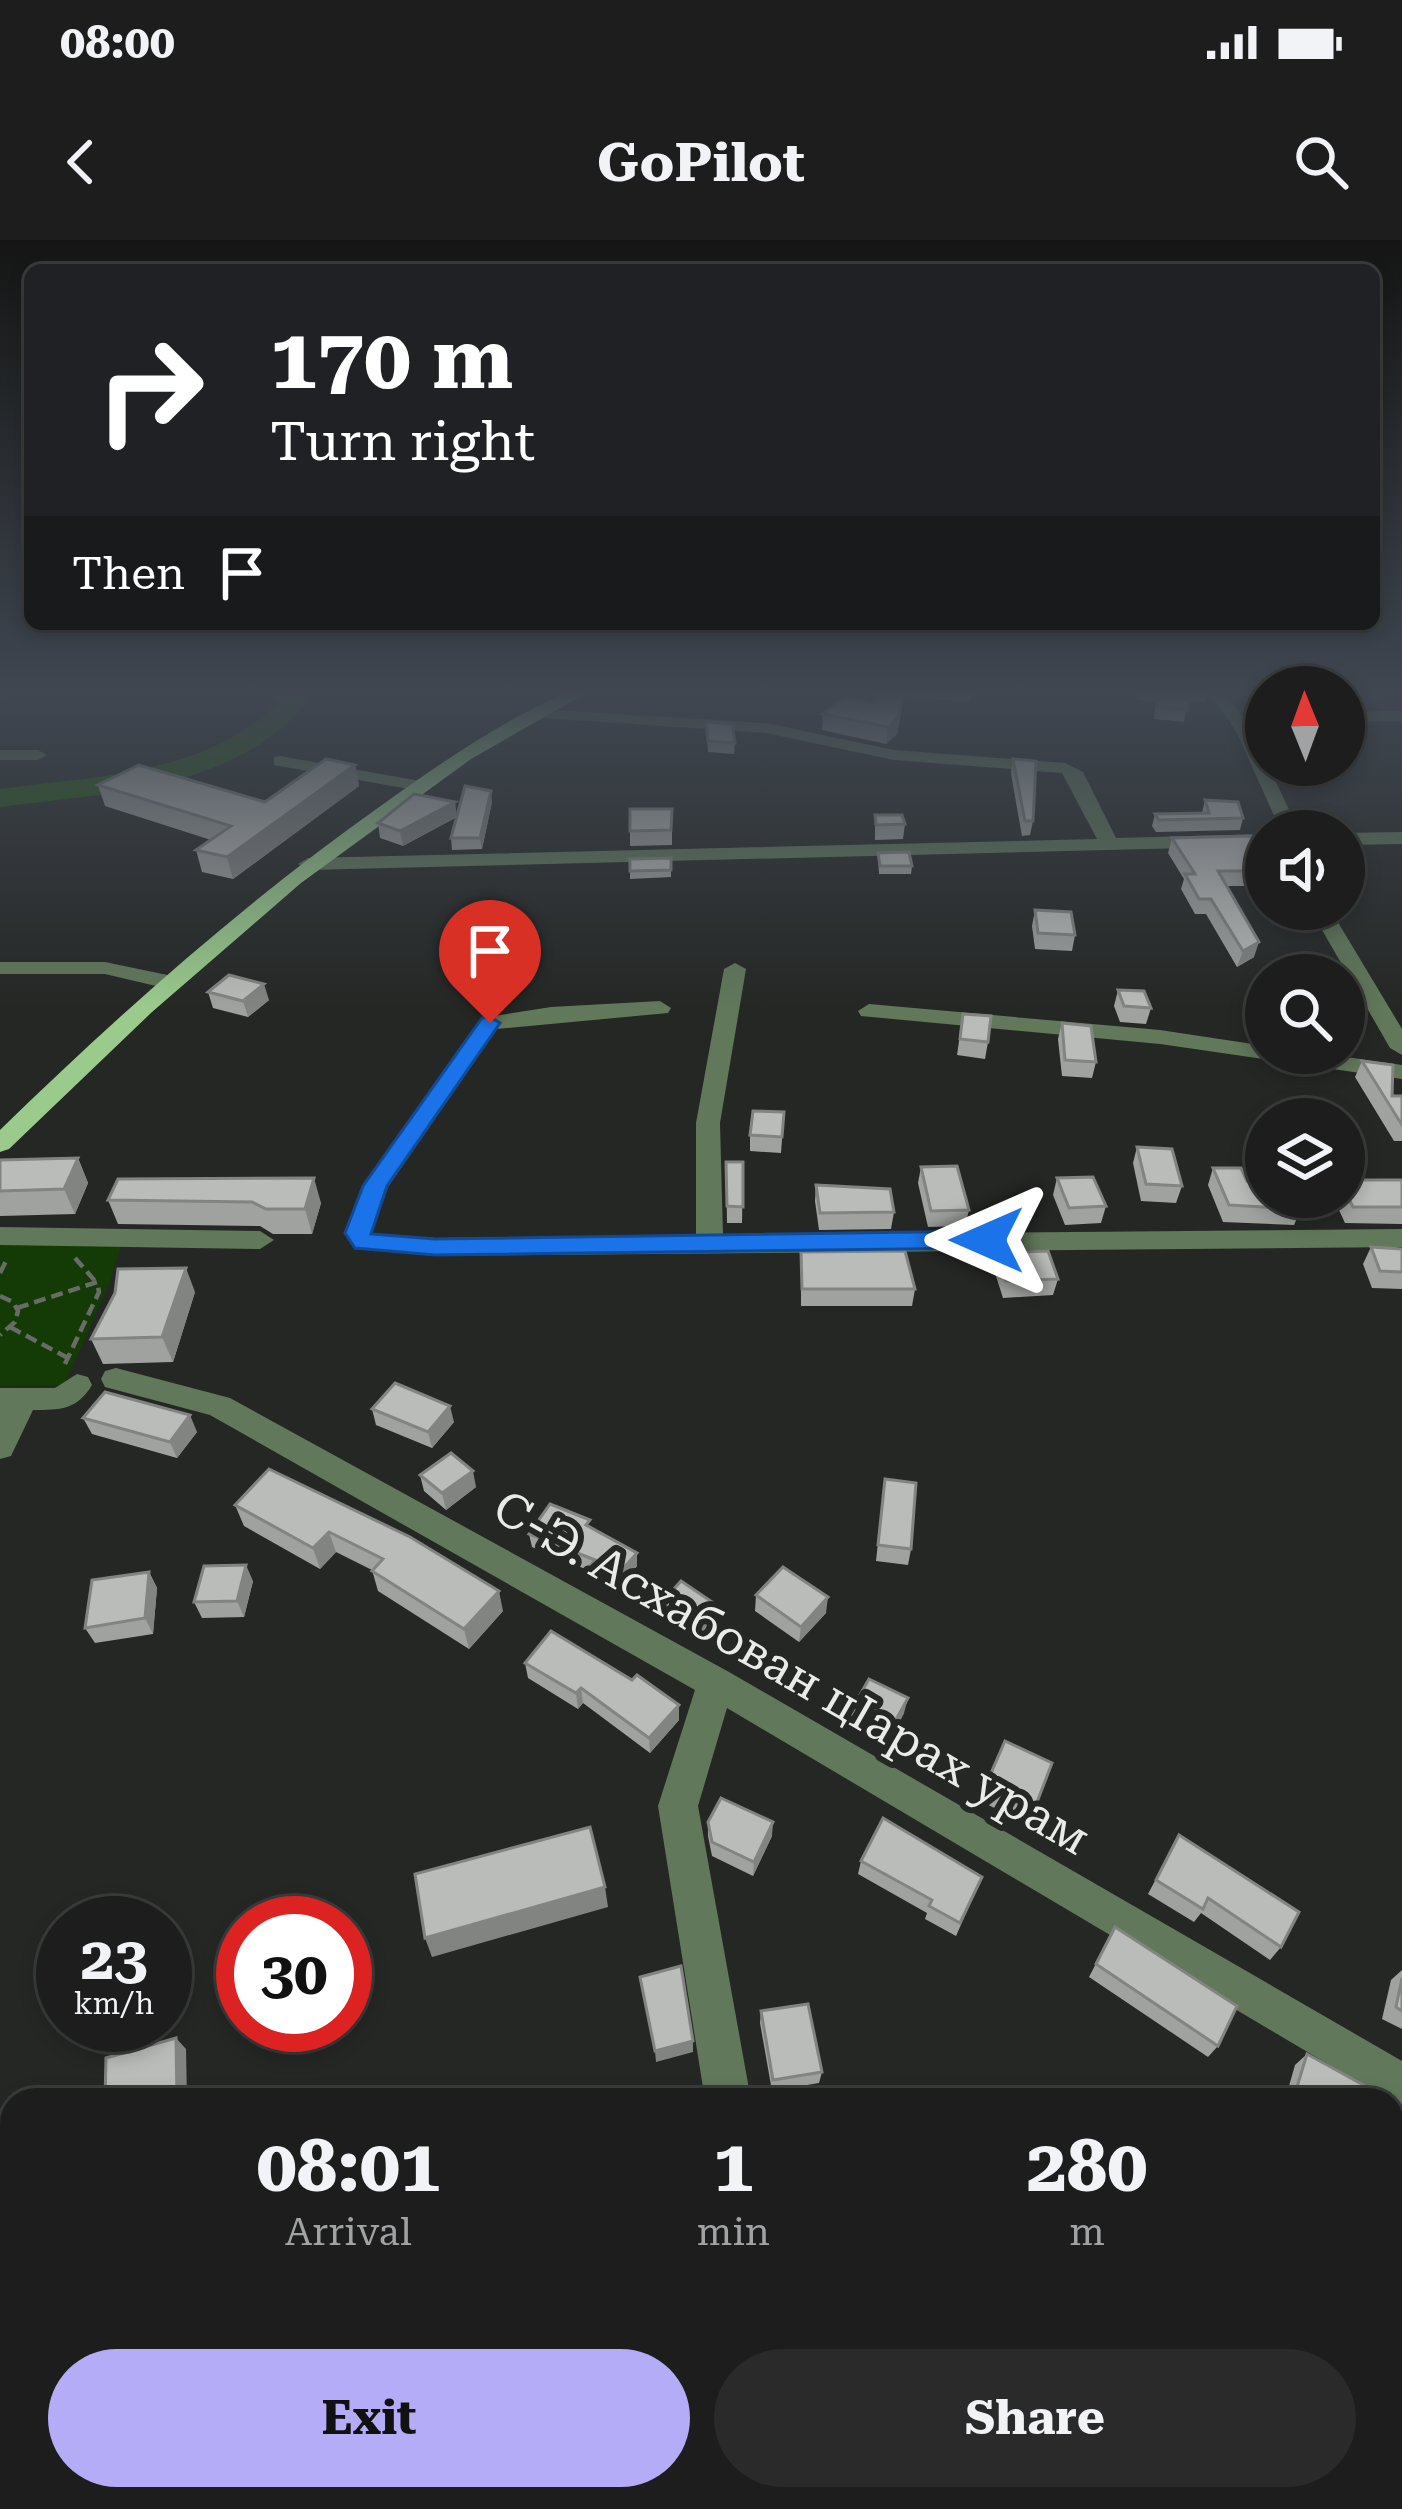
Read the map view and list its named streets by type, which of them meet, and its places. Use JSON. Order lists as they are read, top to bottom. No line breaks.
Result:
{"streets":{"street":["С-Э. Асхабован цIарах урам"]},"north":"top","page":{"status":"08:00","header":"GoPilot","turn":["170 m","Turn right"],"then":"Then","speed":"23 km/h","limit":"30","eta":["08:01","Arrival","1","min","280","m"],"buttons":["Exit","Share"]}}
